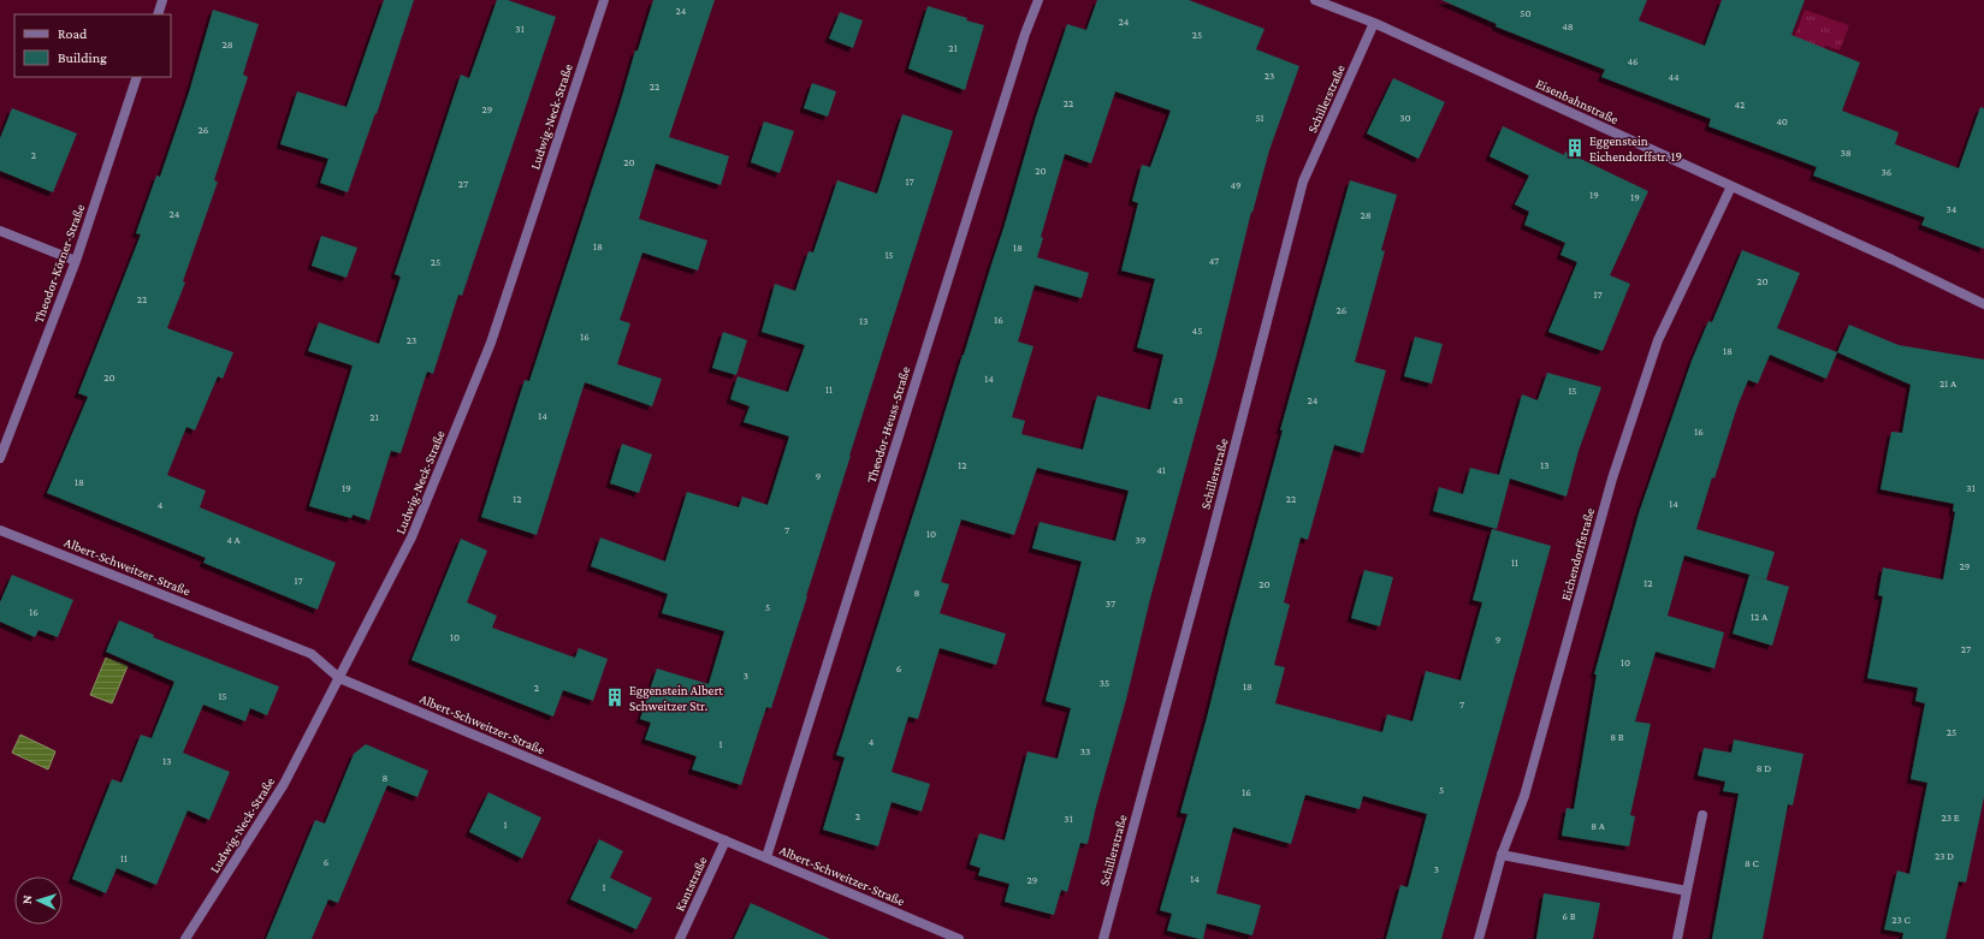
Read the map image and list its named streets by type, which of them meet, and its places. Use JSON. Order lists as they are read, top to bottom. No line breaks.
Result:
{"streets":{"street":["Schillerstraße","Eisenbahnstraße","Ludwig-Neck-Straße","Theodor-Körner-Straße","Theodor-Heuss-Straße","Eichendorffstraße","Albert-Schweitzer-Straße","Kantstraße"]},"crossings":[["Schillerstraße","Eisenbahnstraße"],["Eisenbahnstraße","Eichendorffstraße"],["Ludwig-Neck-Straße","Albert-Schweitzer-Straße"],["Theodor-Heuss-Straße","Albert-Schweitzer-Straße"],["Albert-Schweitzer-Straße","Kantstraße"]],"places":{"building":["Eggenstein Eichendorffstr. 19","Eggenstein Albert Schweitzer Str."]},"house_numbers":["24","50","24","48","31","25","28","21","46","23","44","22","22","42","29","51","30","40","26","38","2","20","20","36","17","27","49","19","19","34","24","28","18","18","15","47","25","20","17","22","26","16","13","45","16","23","18","20","14","21 A","11","15","43","24","14","21","16","12","13","41","9","18","19","31","12","22","14","4","7","10","4 A","39","11","29","17","12","20","8","37","5","16","12 A","10","9","27","10","6","3","35","18","2","15","7","25","8 B","4","1","33","13","8 D","8","5","16","2","23 E","31","1","8 A","23 D","11","6","8 C","3","14","29","1","6 B","23 C"],"legend":["Road","Building"],"north":"left"}
